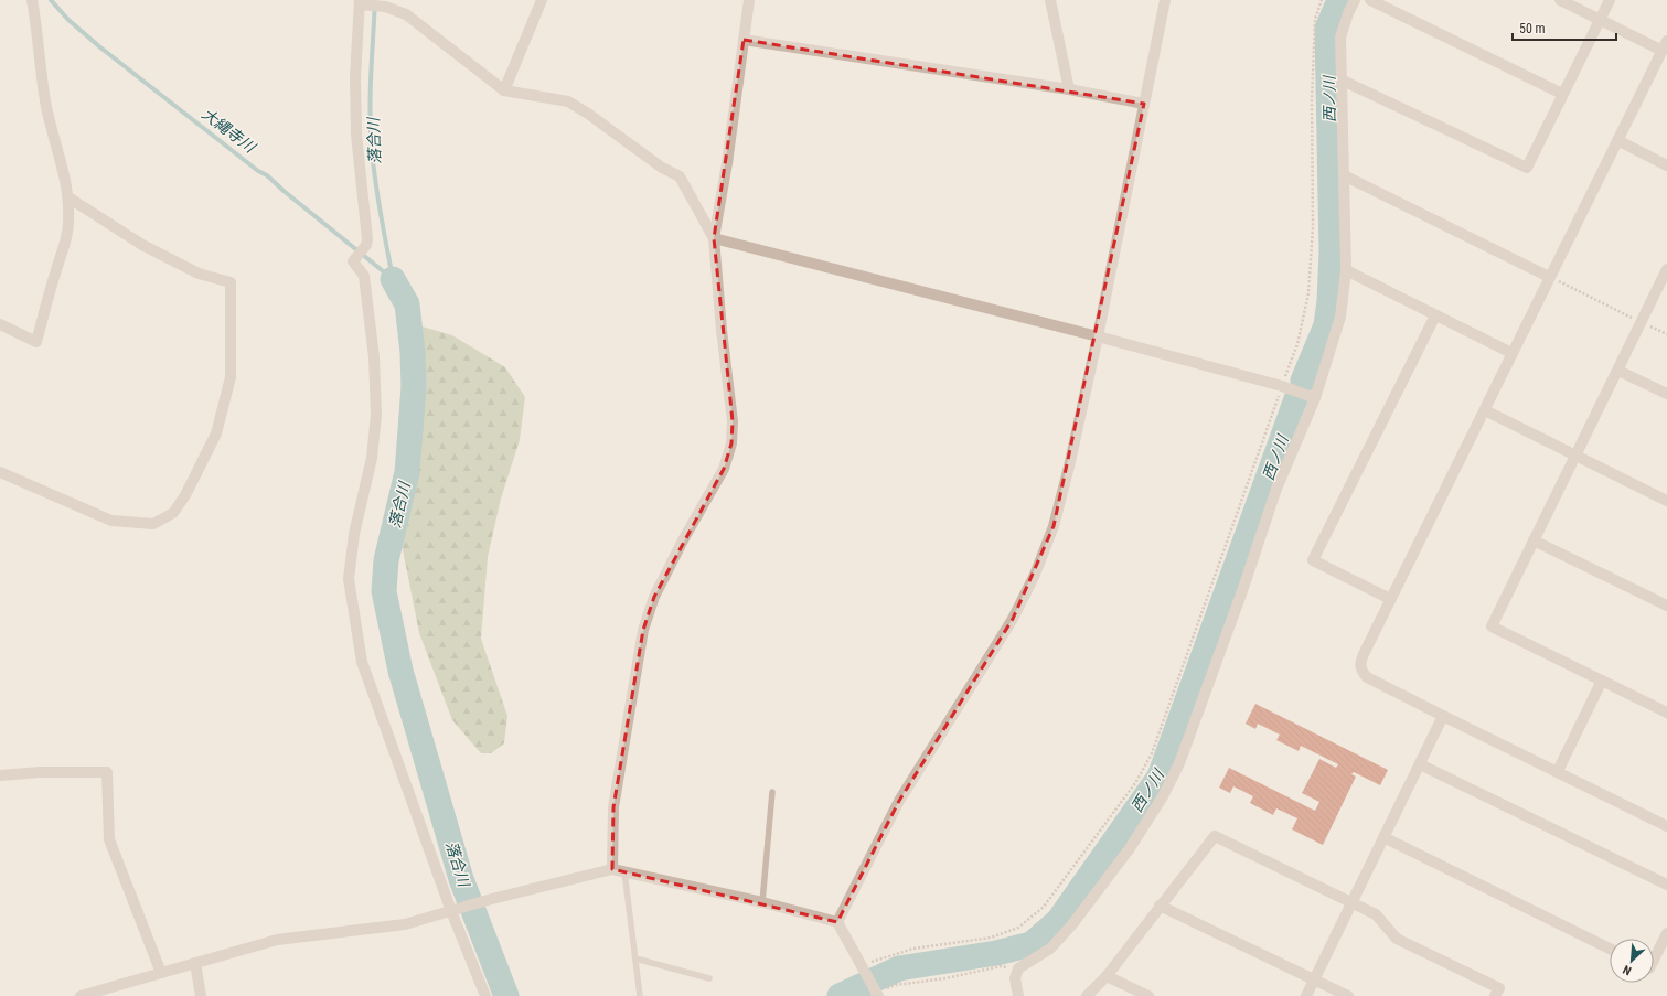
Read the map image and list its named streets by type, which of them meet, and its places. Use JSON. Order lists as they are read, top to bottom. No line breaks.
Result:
{"water":["西ノ川","大縄寺川","落合川"],"scale_bar":"50 m","north":"bottom left"}
